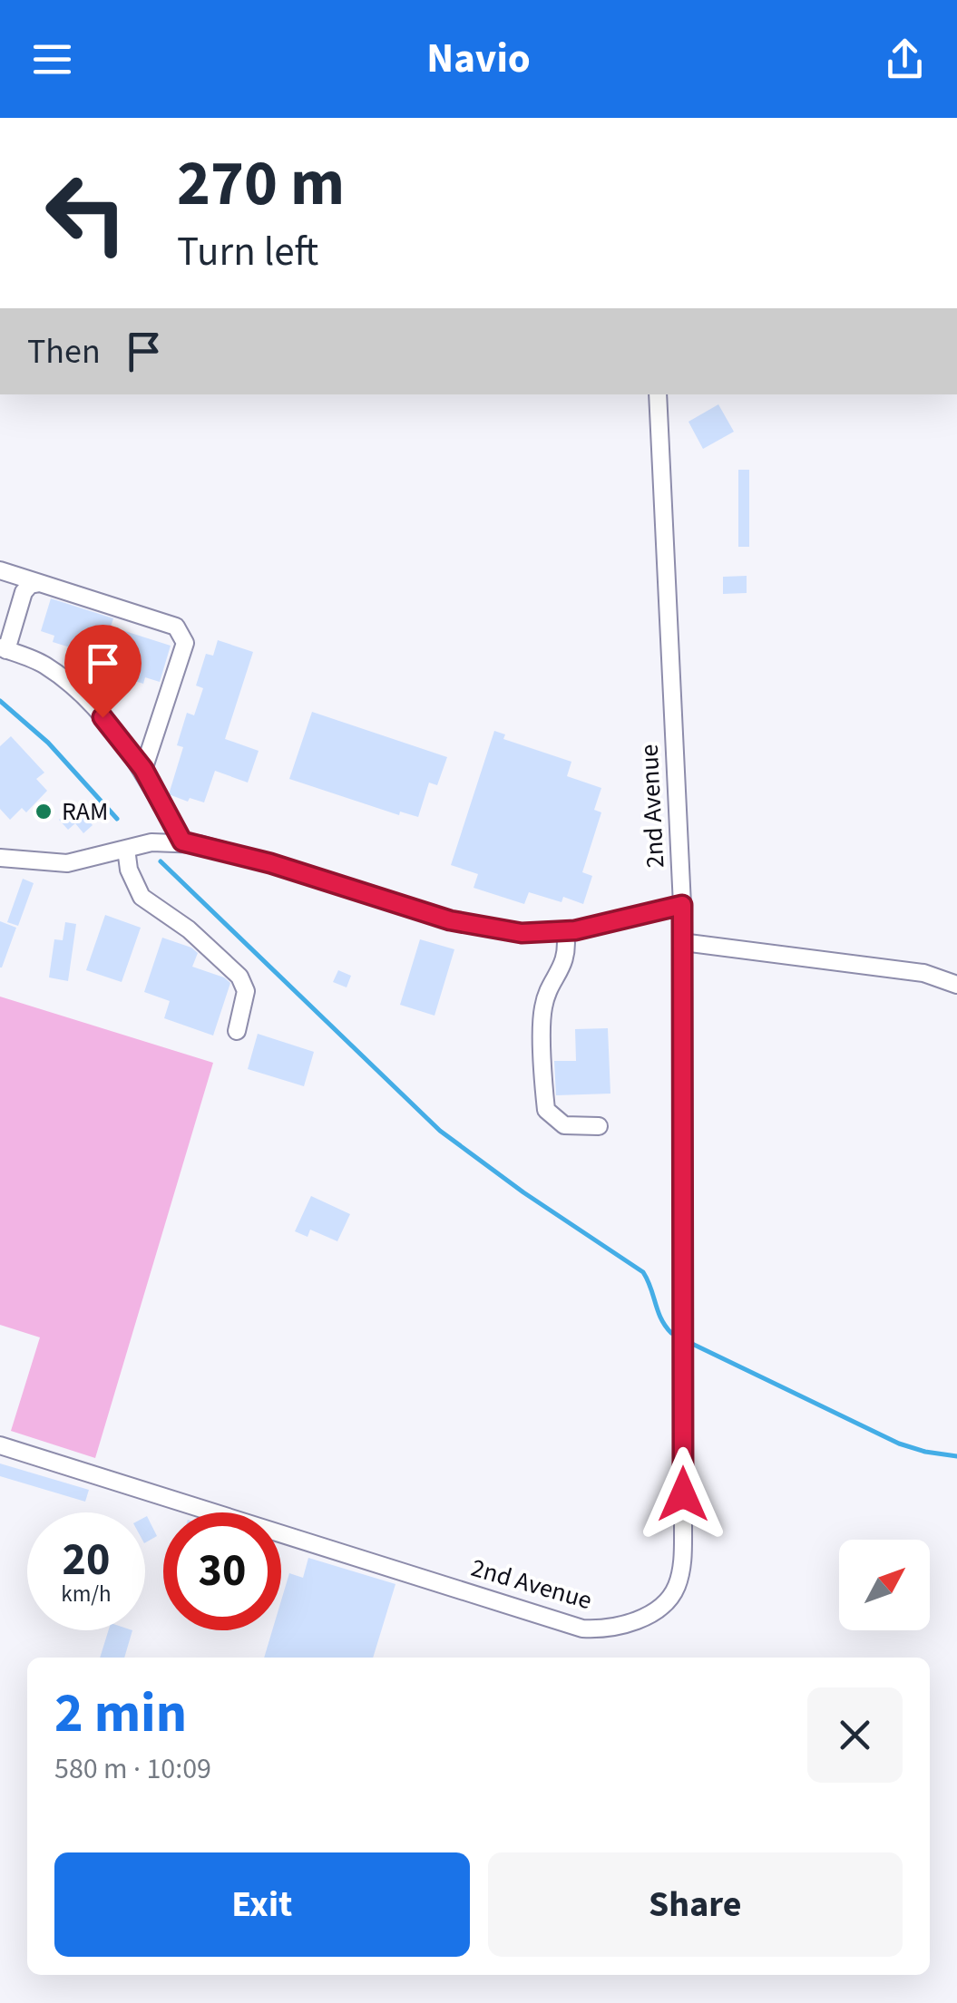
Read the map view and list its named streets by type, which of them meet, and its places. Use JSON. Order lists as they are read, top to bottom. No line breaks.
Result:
{"streets":{"street":["2nd Avenue"]},"places":["RAM"],"north":"top right","page":{"header":"Navio","turn":["270 m","Turn left"],"then":"Then","speed":"20 km/h","limit":"30","heading":["2 min","580 m · 10:09"],"buttons":["Exit","Share"]}}
